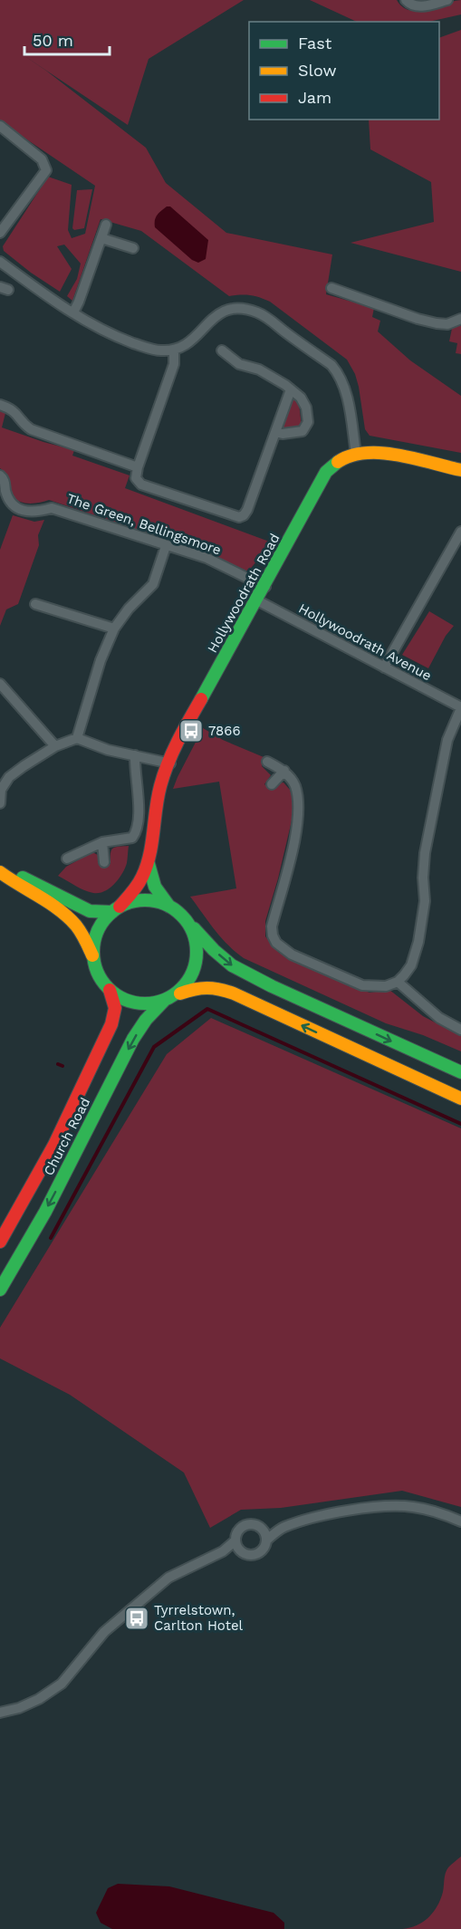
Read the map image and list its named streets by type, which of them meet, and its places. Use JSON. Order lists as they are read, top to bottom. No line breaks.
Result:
{"streets":{"main road":["Hollywoodrath Road","Church Road"],"street":["The Green, Bellingsmore","Hollywoodrath Avenue"]},"crossings":[["The Green, Bellingsmore","Hollywoodrath Road"],["Hollywoodrath Road","Hollywoodrath Avenue"],["Hollywoodrath Road","Church Road"]],"places":{"bus stop":["7866","Tyrrelstown, Carlton Hotel"]},"legend":["Fast","Slow","Jam"],"scale_bar":"50 m"}
